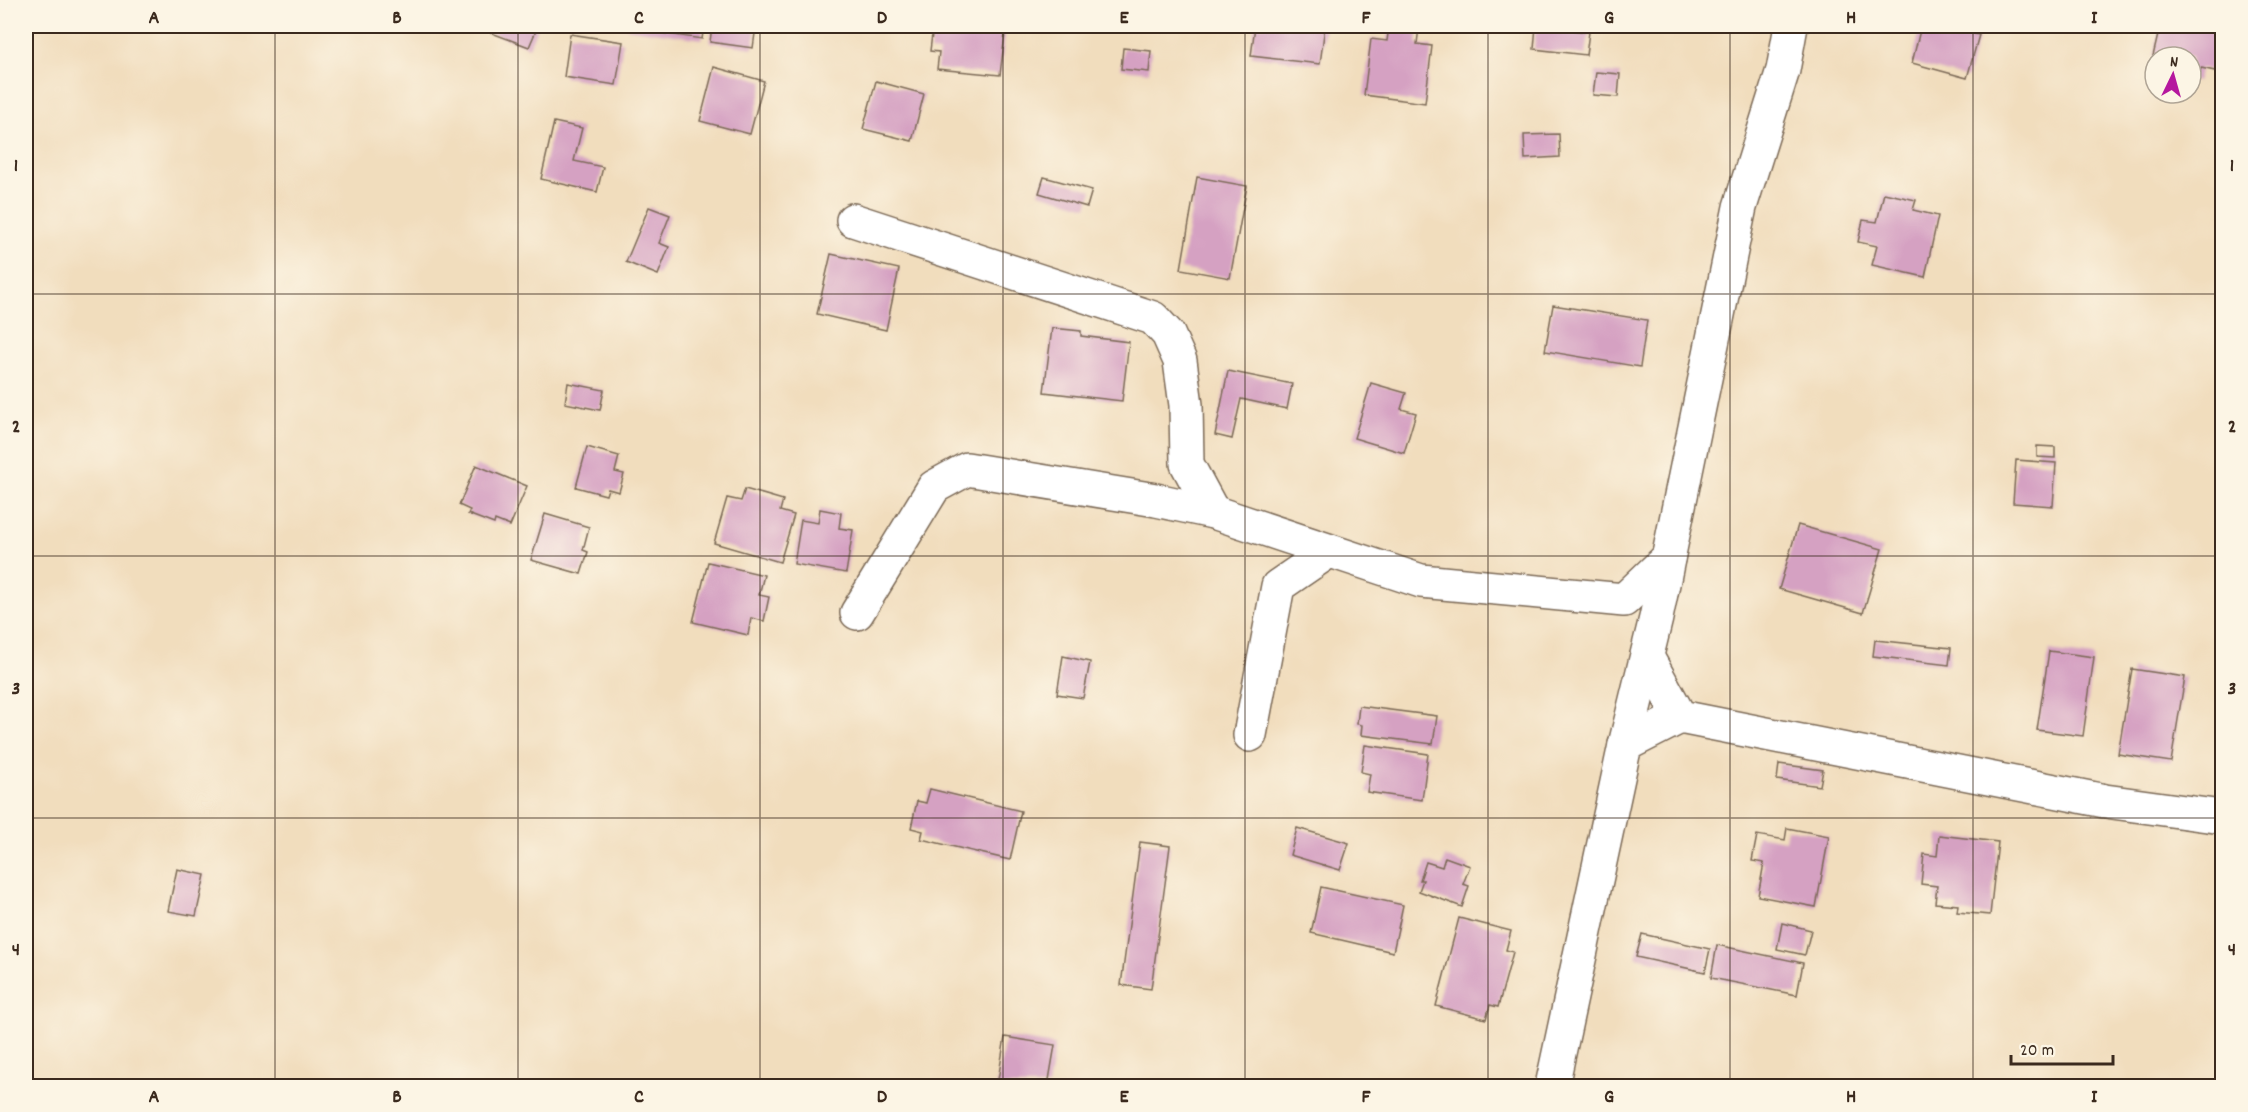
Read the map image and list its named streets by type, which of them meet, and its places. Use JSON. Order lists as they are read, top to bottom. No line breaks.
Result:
{"scale_bar":"20 m","north":"top","grid":{"columns":["A","B","C","D","E","F","G","H","I"],"rows":["1","2","3","4"]}}
